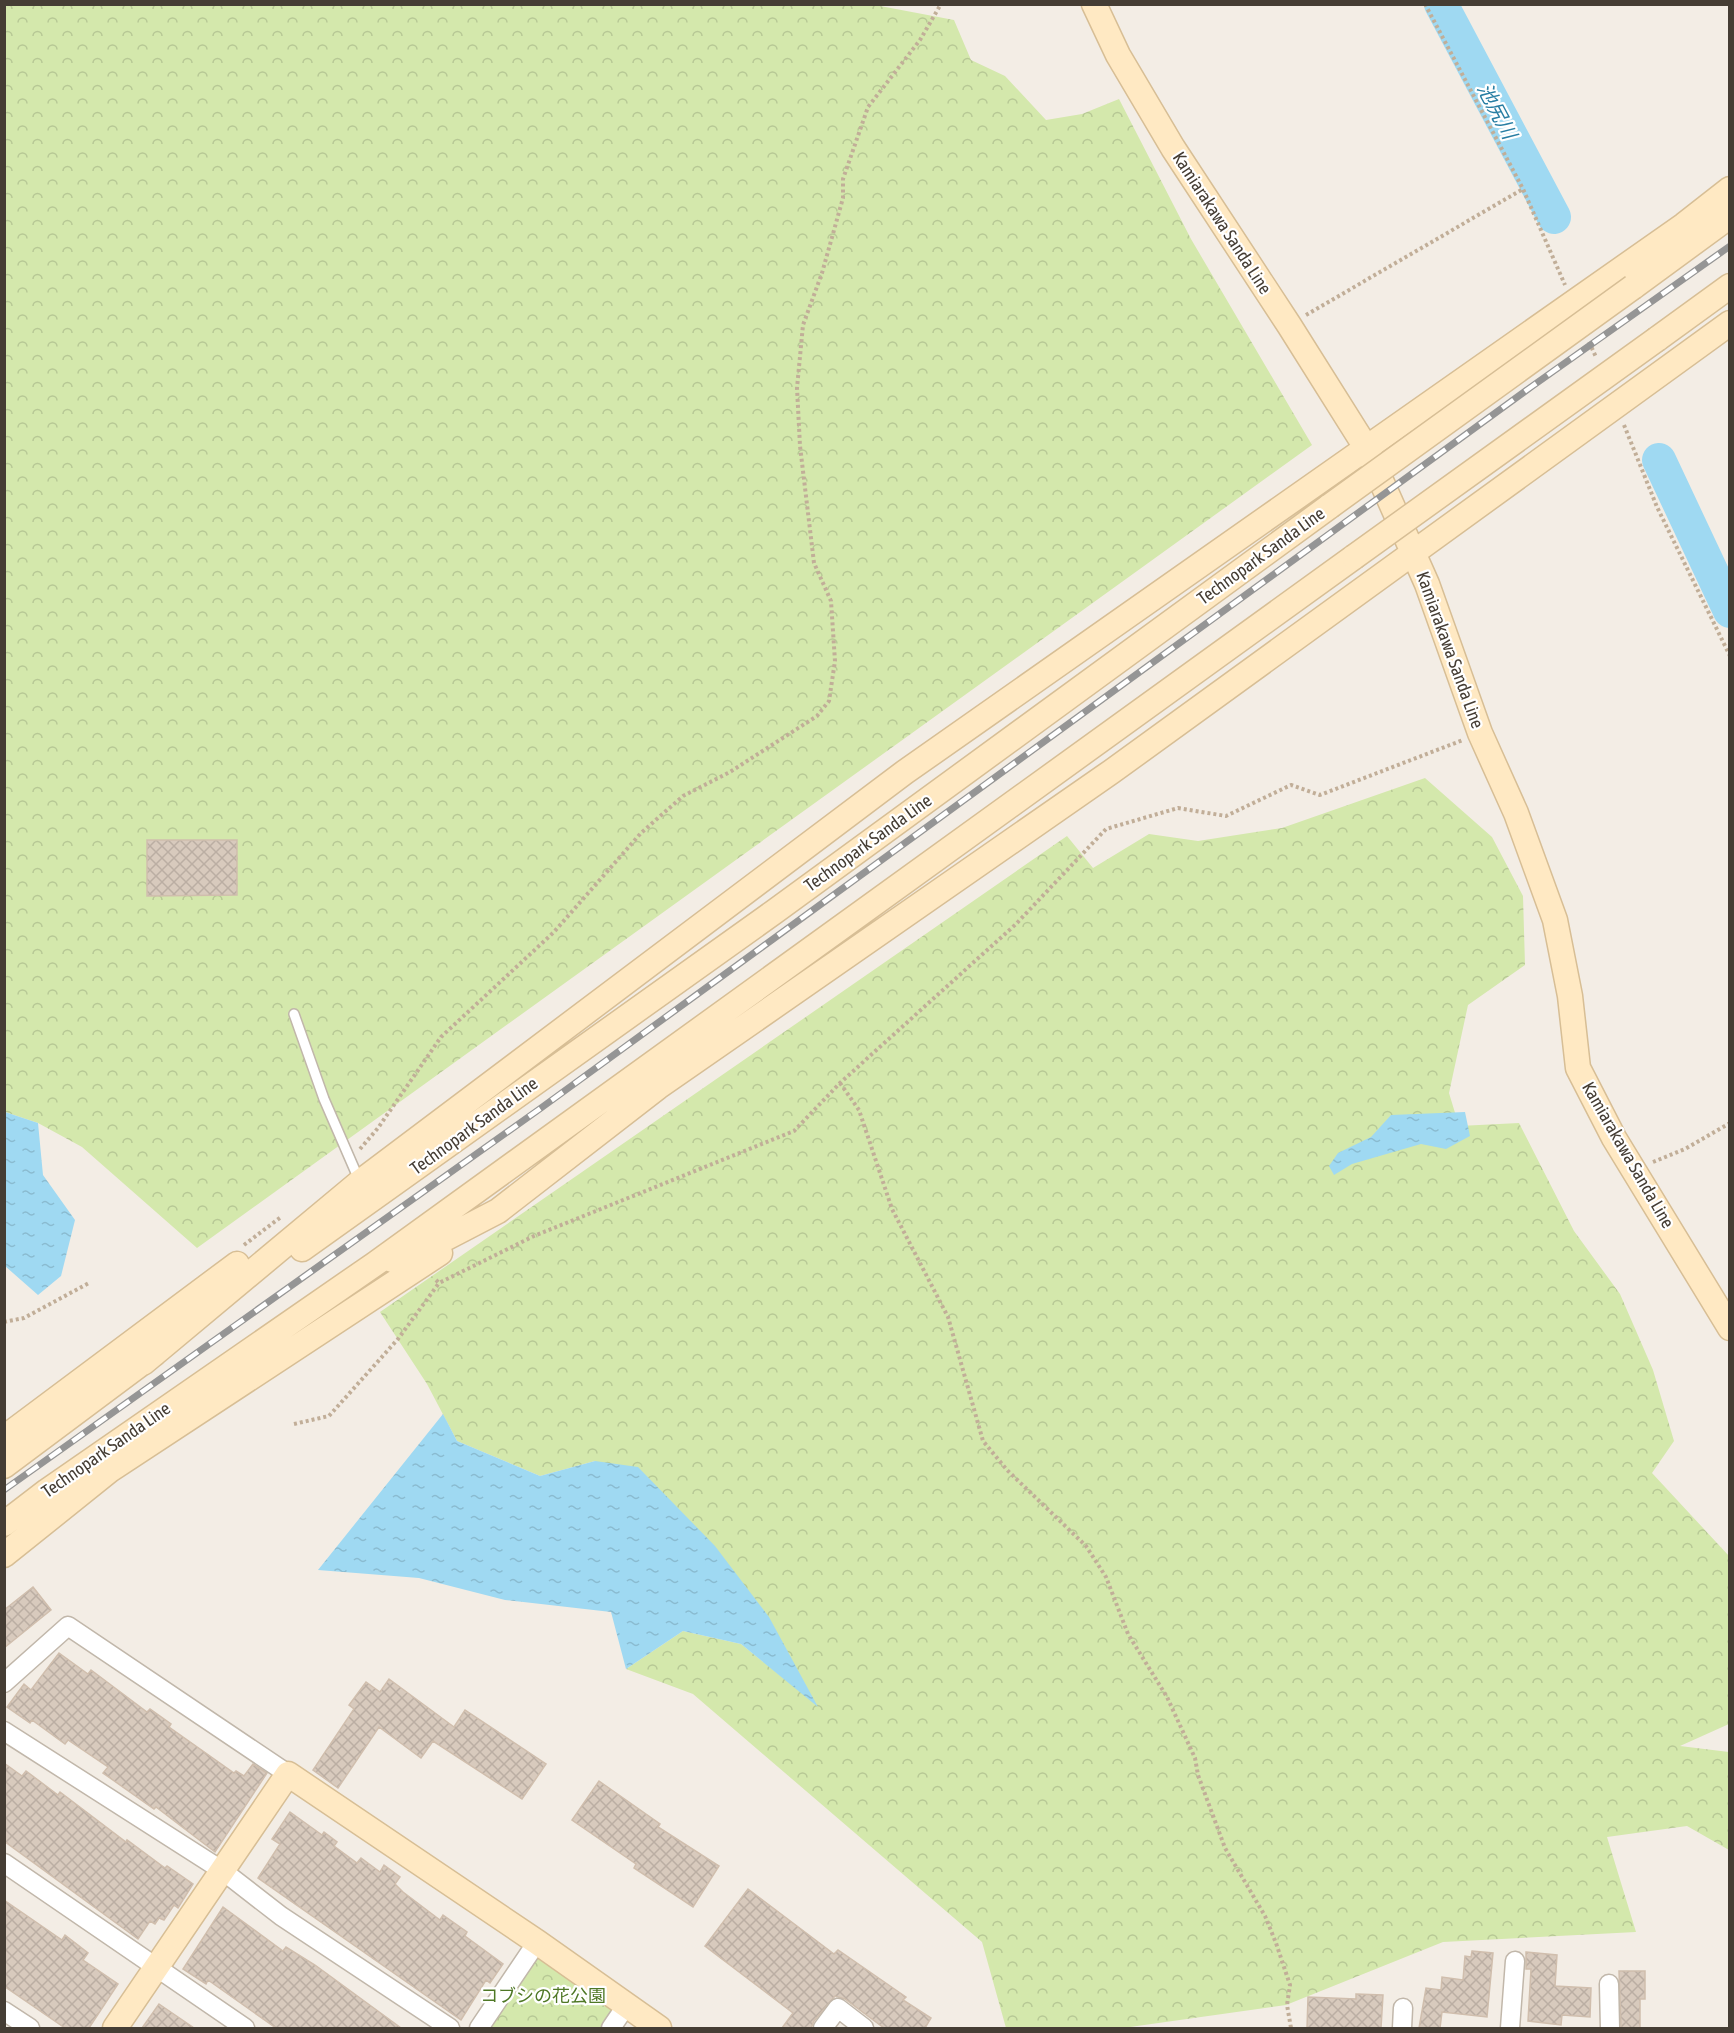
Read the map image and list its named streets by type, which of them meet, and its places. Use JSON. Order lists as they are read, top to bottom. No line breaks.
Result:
{"streets":{"main road":["Kamiarakawa Sanda Line","Technopark Sanda Line"]},"water":["池尻川"],"parks":["コブシの花公園"]}
